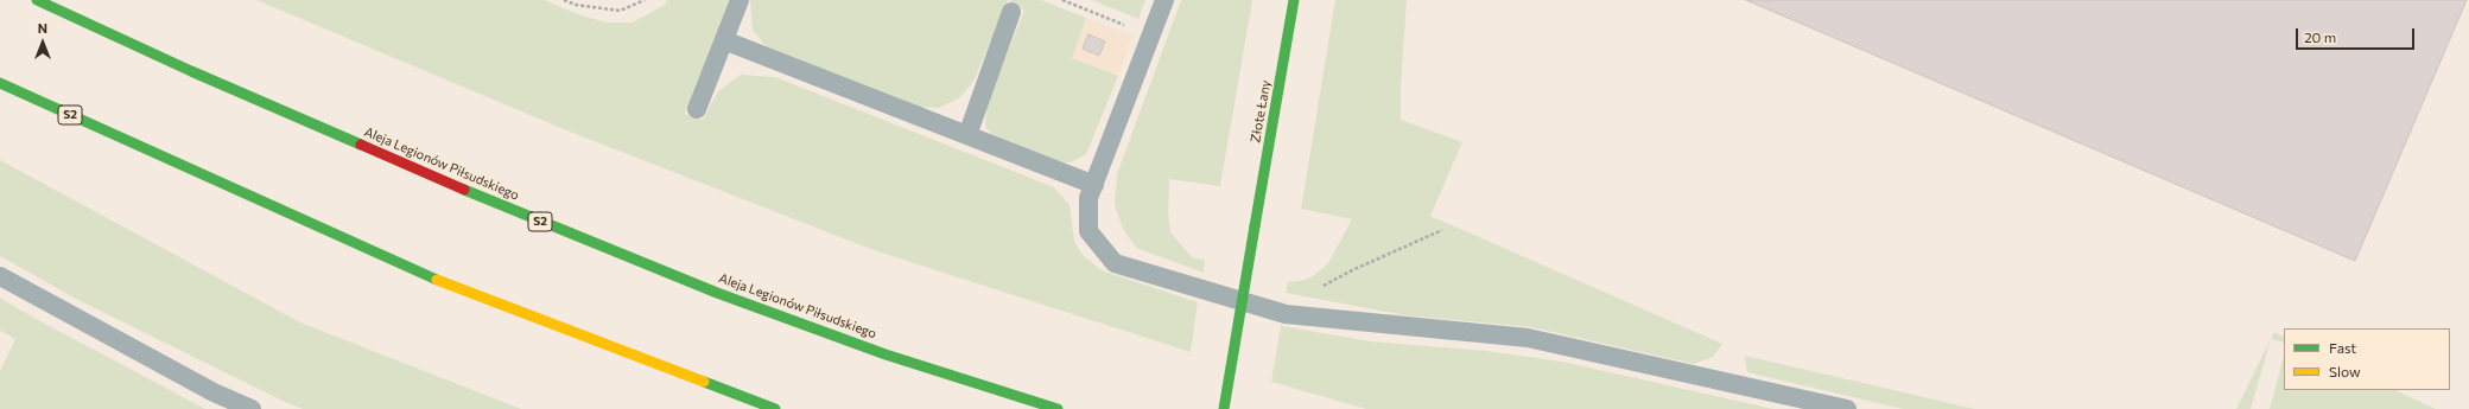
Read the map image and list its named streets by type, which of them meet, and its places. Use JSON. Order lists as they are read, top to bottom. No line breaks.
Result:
{"streets":{"main road":["Złote Łany","S2","Aleja Legionów Piłsudskiego"]},"legend":["Fast","Slow"],"scale_bar":"20 m","north":"top"}
